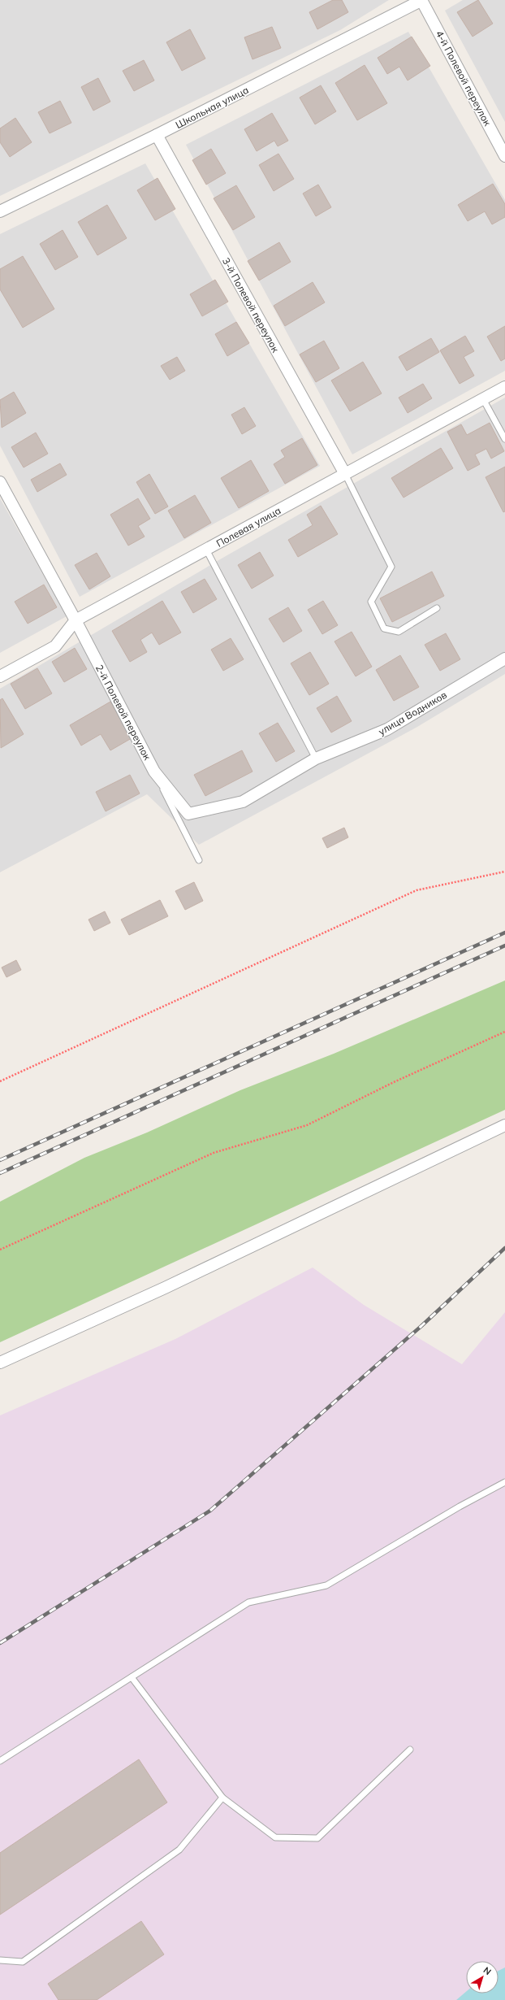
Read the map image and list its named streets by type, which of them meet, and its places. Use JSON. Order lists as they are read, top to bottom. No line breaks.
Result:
{"streets":{"street":["4-й Полевой переулок","Школьная улица","3-й Полевой переулок","Полевая улица","2-й Полевой переулок","улица Водников"]},"crossings":[["4-й Полевой переулок","Школьная улица"],["Школьная улица","3-й Полевой переулок"],["3-й Полевой переулок","Полевая улица"],["Полевая улица","2-й Полевой переулок"],["2-й Полевой переулок","улица Водников"]],"north":"top right"}
